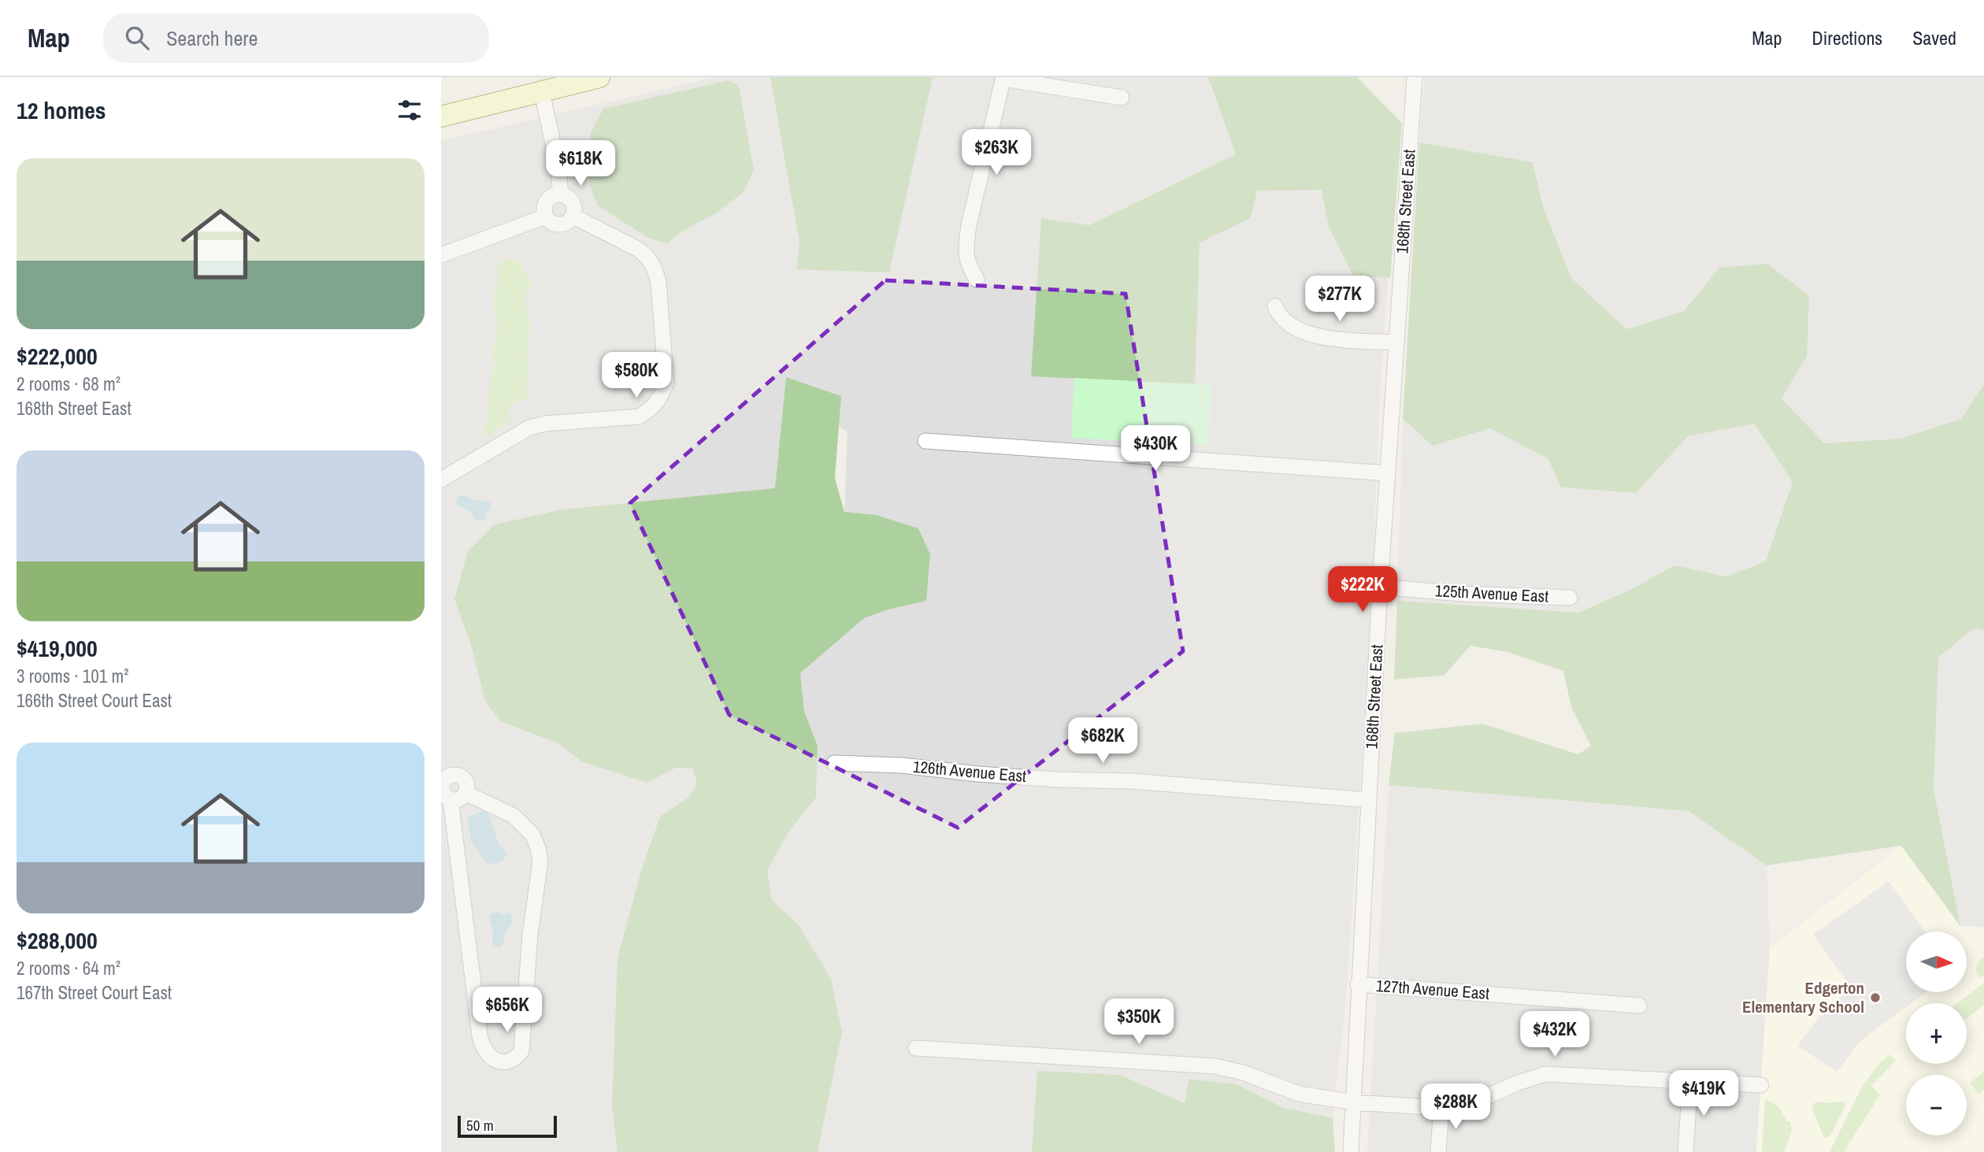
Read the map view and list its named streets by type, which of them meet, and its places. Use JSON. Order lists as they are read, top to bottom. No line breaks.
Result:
{"streets":{"street":["168th Street East","125th Avenue East","126th Avenue East","127th Avenue East"]},"crossings":[["168th Street East","125th Avenue East"],["168th Street East","126th Avenue East"],["168th Street East","127th Avenue East"]],"places":["Edgerton Elementary School"],"scale_bar":"50 m","north":"right","page":{"header":"Map","search":"Search here","nav":["Map","Directions","Saved"],"heading":"12 homes","price":["$263K","$618K","$277K","$580K","$430K","$222K","$682K","$656K","$350K","$432K","$419K","$288K"],"list":[{"name":"$222,000","note":"2 rooms · 68 m² · 168th Street East"},{"name":"$419,000","note":"3 rooms · 101 m² · 166th Street Court East"},{"name":"$288,000","note":"2 rooms · 64 m² · 167th Street Court East"}],"map_buttons":["+","−"],"scale":"50 m"}}
